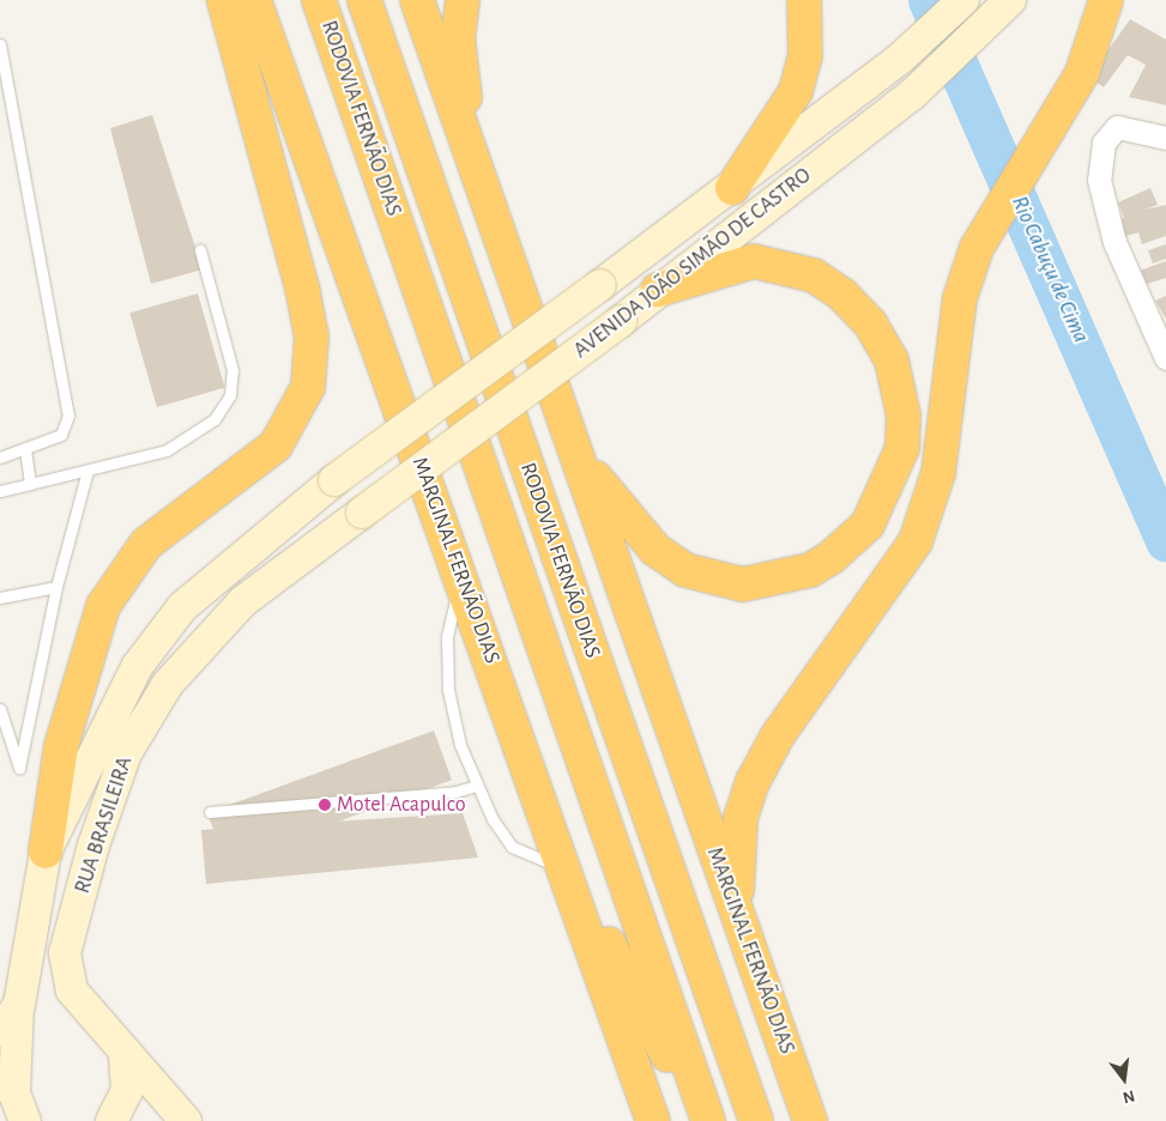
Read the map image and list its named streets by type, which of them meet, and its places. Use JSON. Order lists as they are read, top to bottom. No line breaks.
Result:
{"streets":{"highway":["RODOVIA FERNÃO DIAS","MARGINAL FERNÃO DIAS"],"main road":["AVENIDA JOÃO SIMÃO DE CASTRO","RUA BRASILEIRA"]},"crossings":[["AVENIDA JOÃO SIMÃO DE CASTRO","RUA BRASILEIRA"]],"water":["Rio Cabuçu de Cima"],"places":["Motel Acapulco"],"north":"bottom"}
